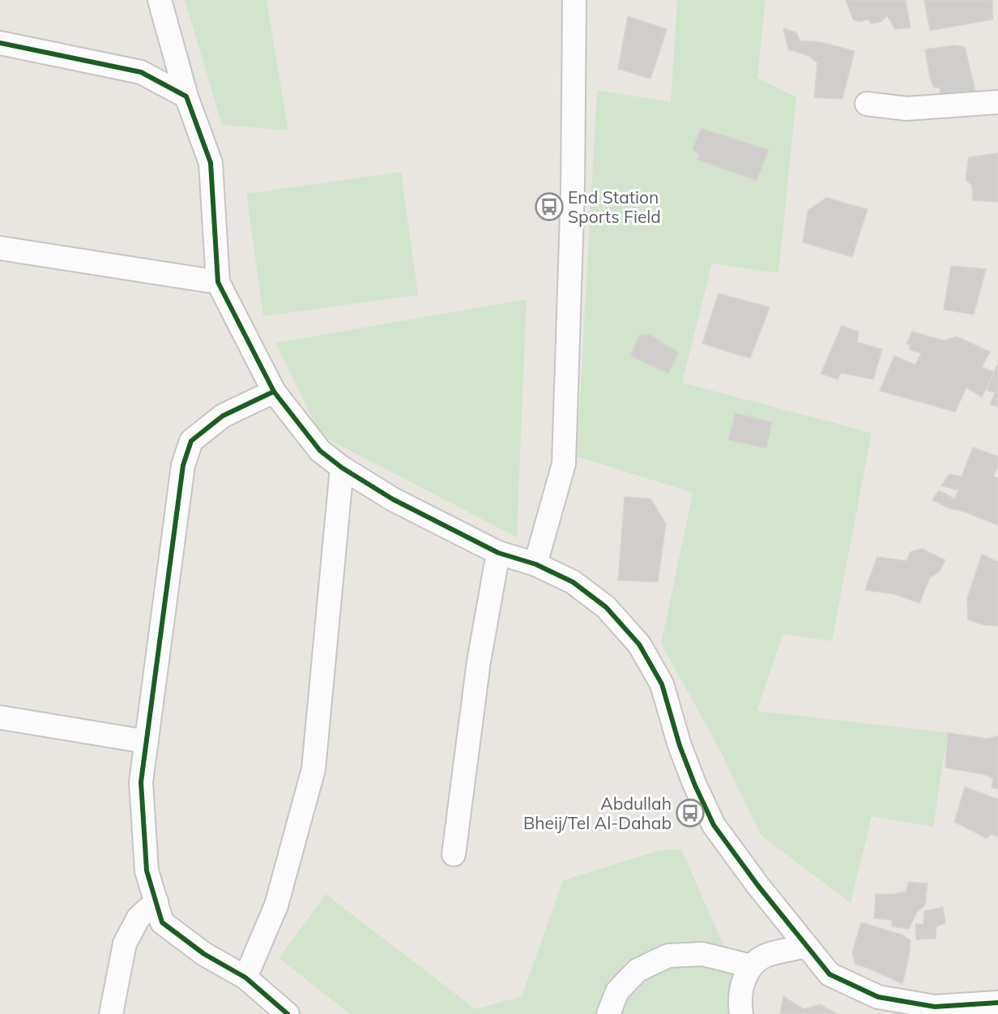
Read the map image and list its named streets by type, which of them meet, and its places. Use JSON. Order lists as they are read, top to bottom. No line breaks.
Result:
{"places":{"bus stop":["End Station Sports Field","Abdullah Bheij/Tel Al-Dahab"]}}
